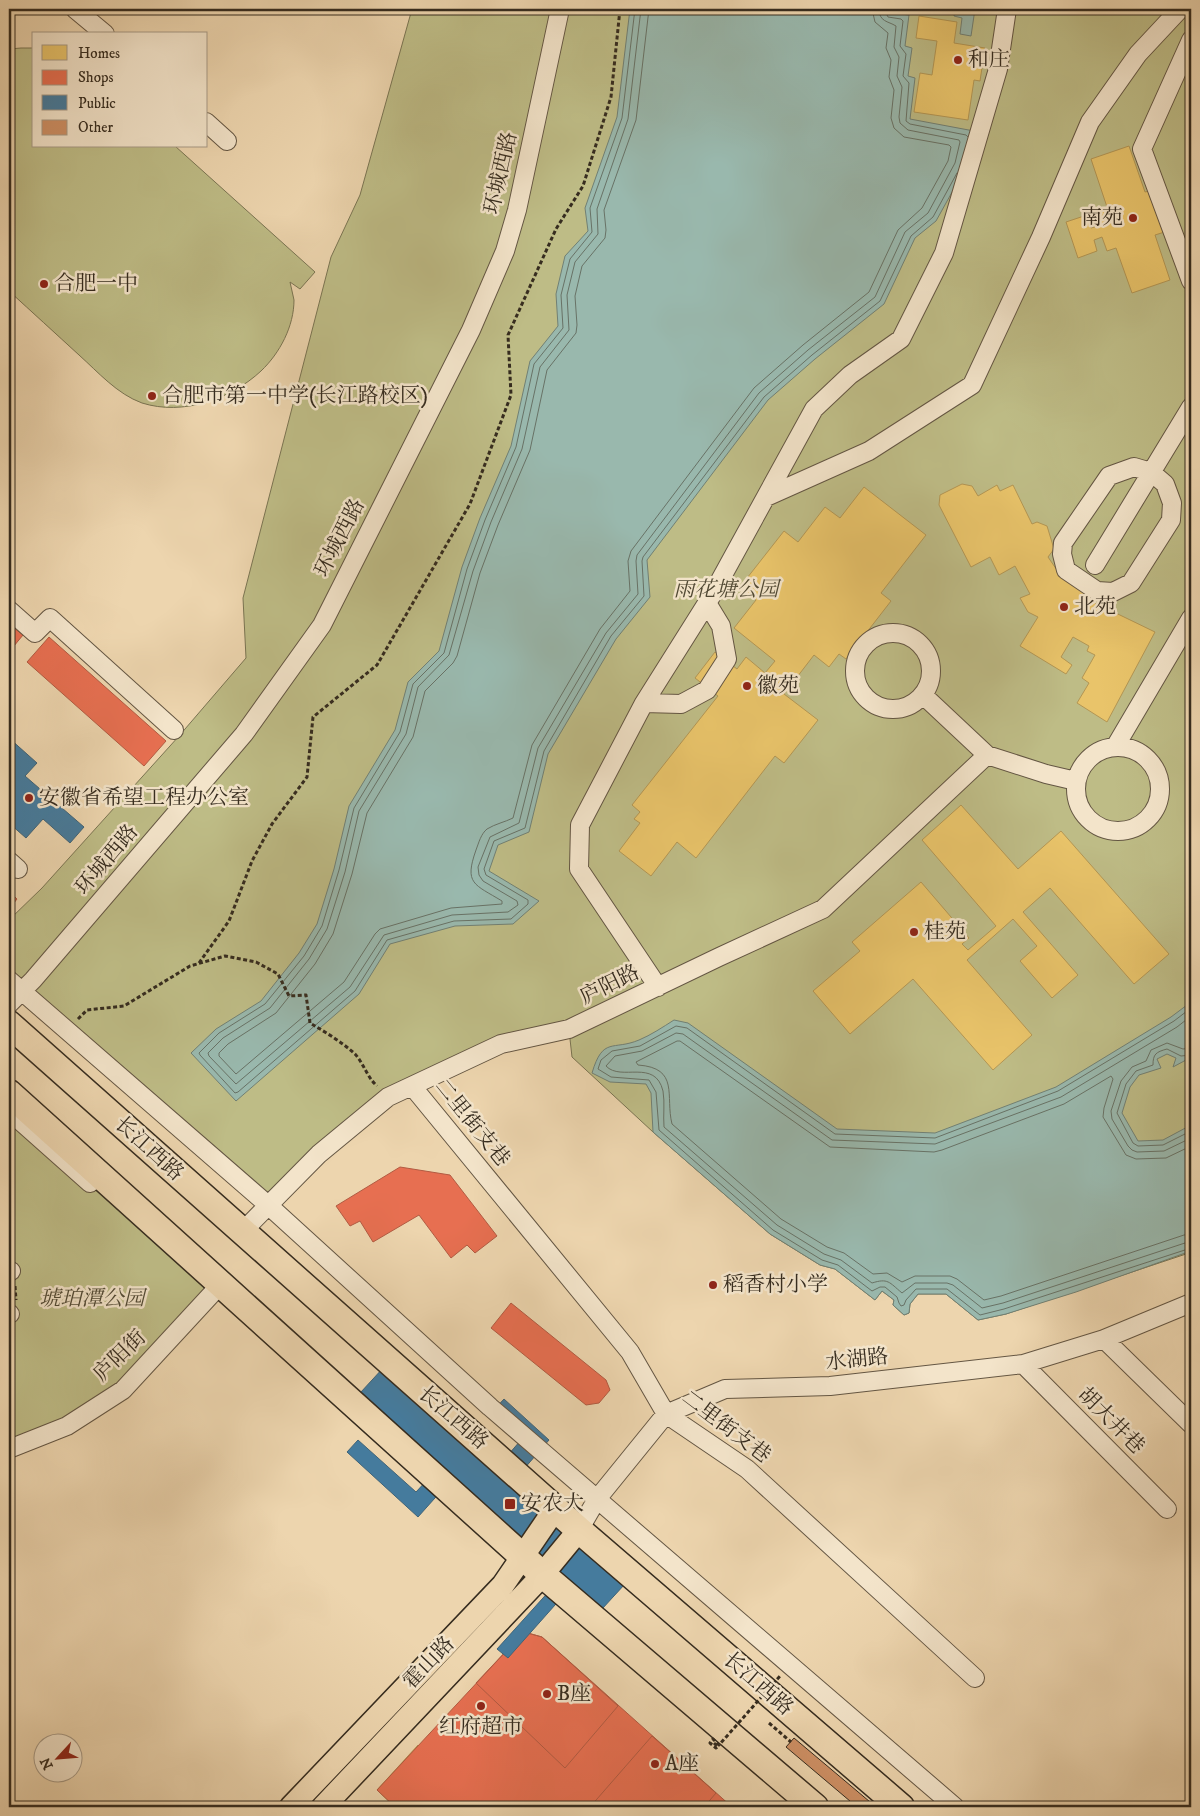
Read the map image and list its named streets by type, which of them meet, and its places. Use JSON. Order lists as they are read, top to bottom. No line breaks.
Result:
{"streets":{"highway":["长江西路"],"main road":["霍山路"],"street":["环城西路","庐阳路","二里街支巷","庐阳街","水湖路","胡大井巷"]},"crossings":[["庐阳路","二里街支巷"],["庐阳路","长江西路"],["二里街支巷","水湖路"],["长江西路","水湖路"],["长江西路","霍山路"],["水湖路","胡大井巷"],["水湖路","霍山路"]],"parks":["雨花塘公园","琥珀潭公园"],"places":{"other":["和庄","南苑","合肥一中","合肥市第一中学(长江路校区)","北苑","徽苑","安徽省希望工程办公室","桂苑","稻香村小学","B座","红府超市","A座"],"transit":["安农大"]},"legend":["Homes","Shops","Public","Other"],"north":"bottom left"}
